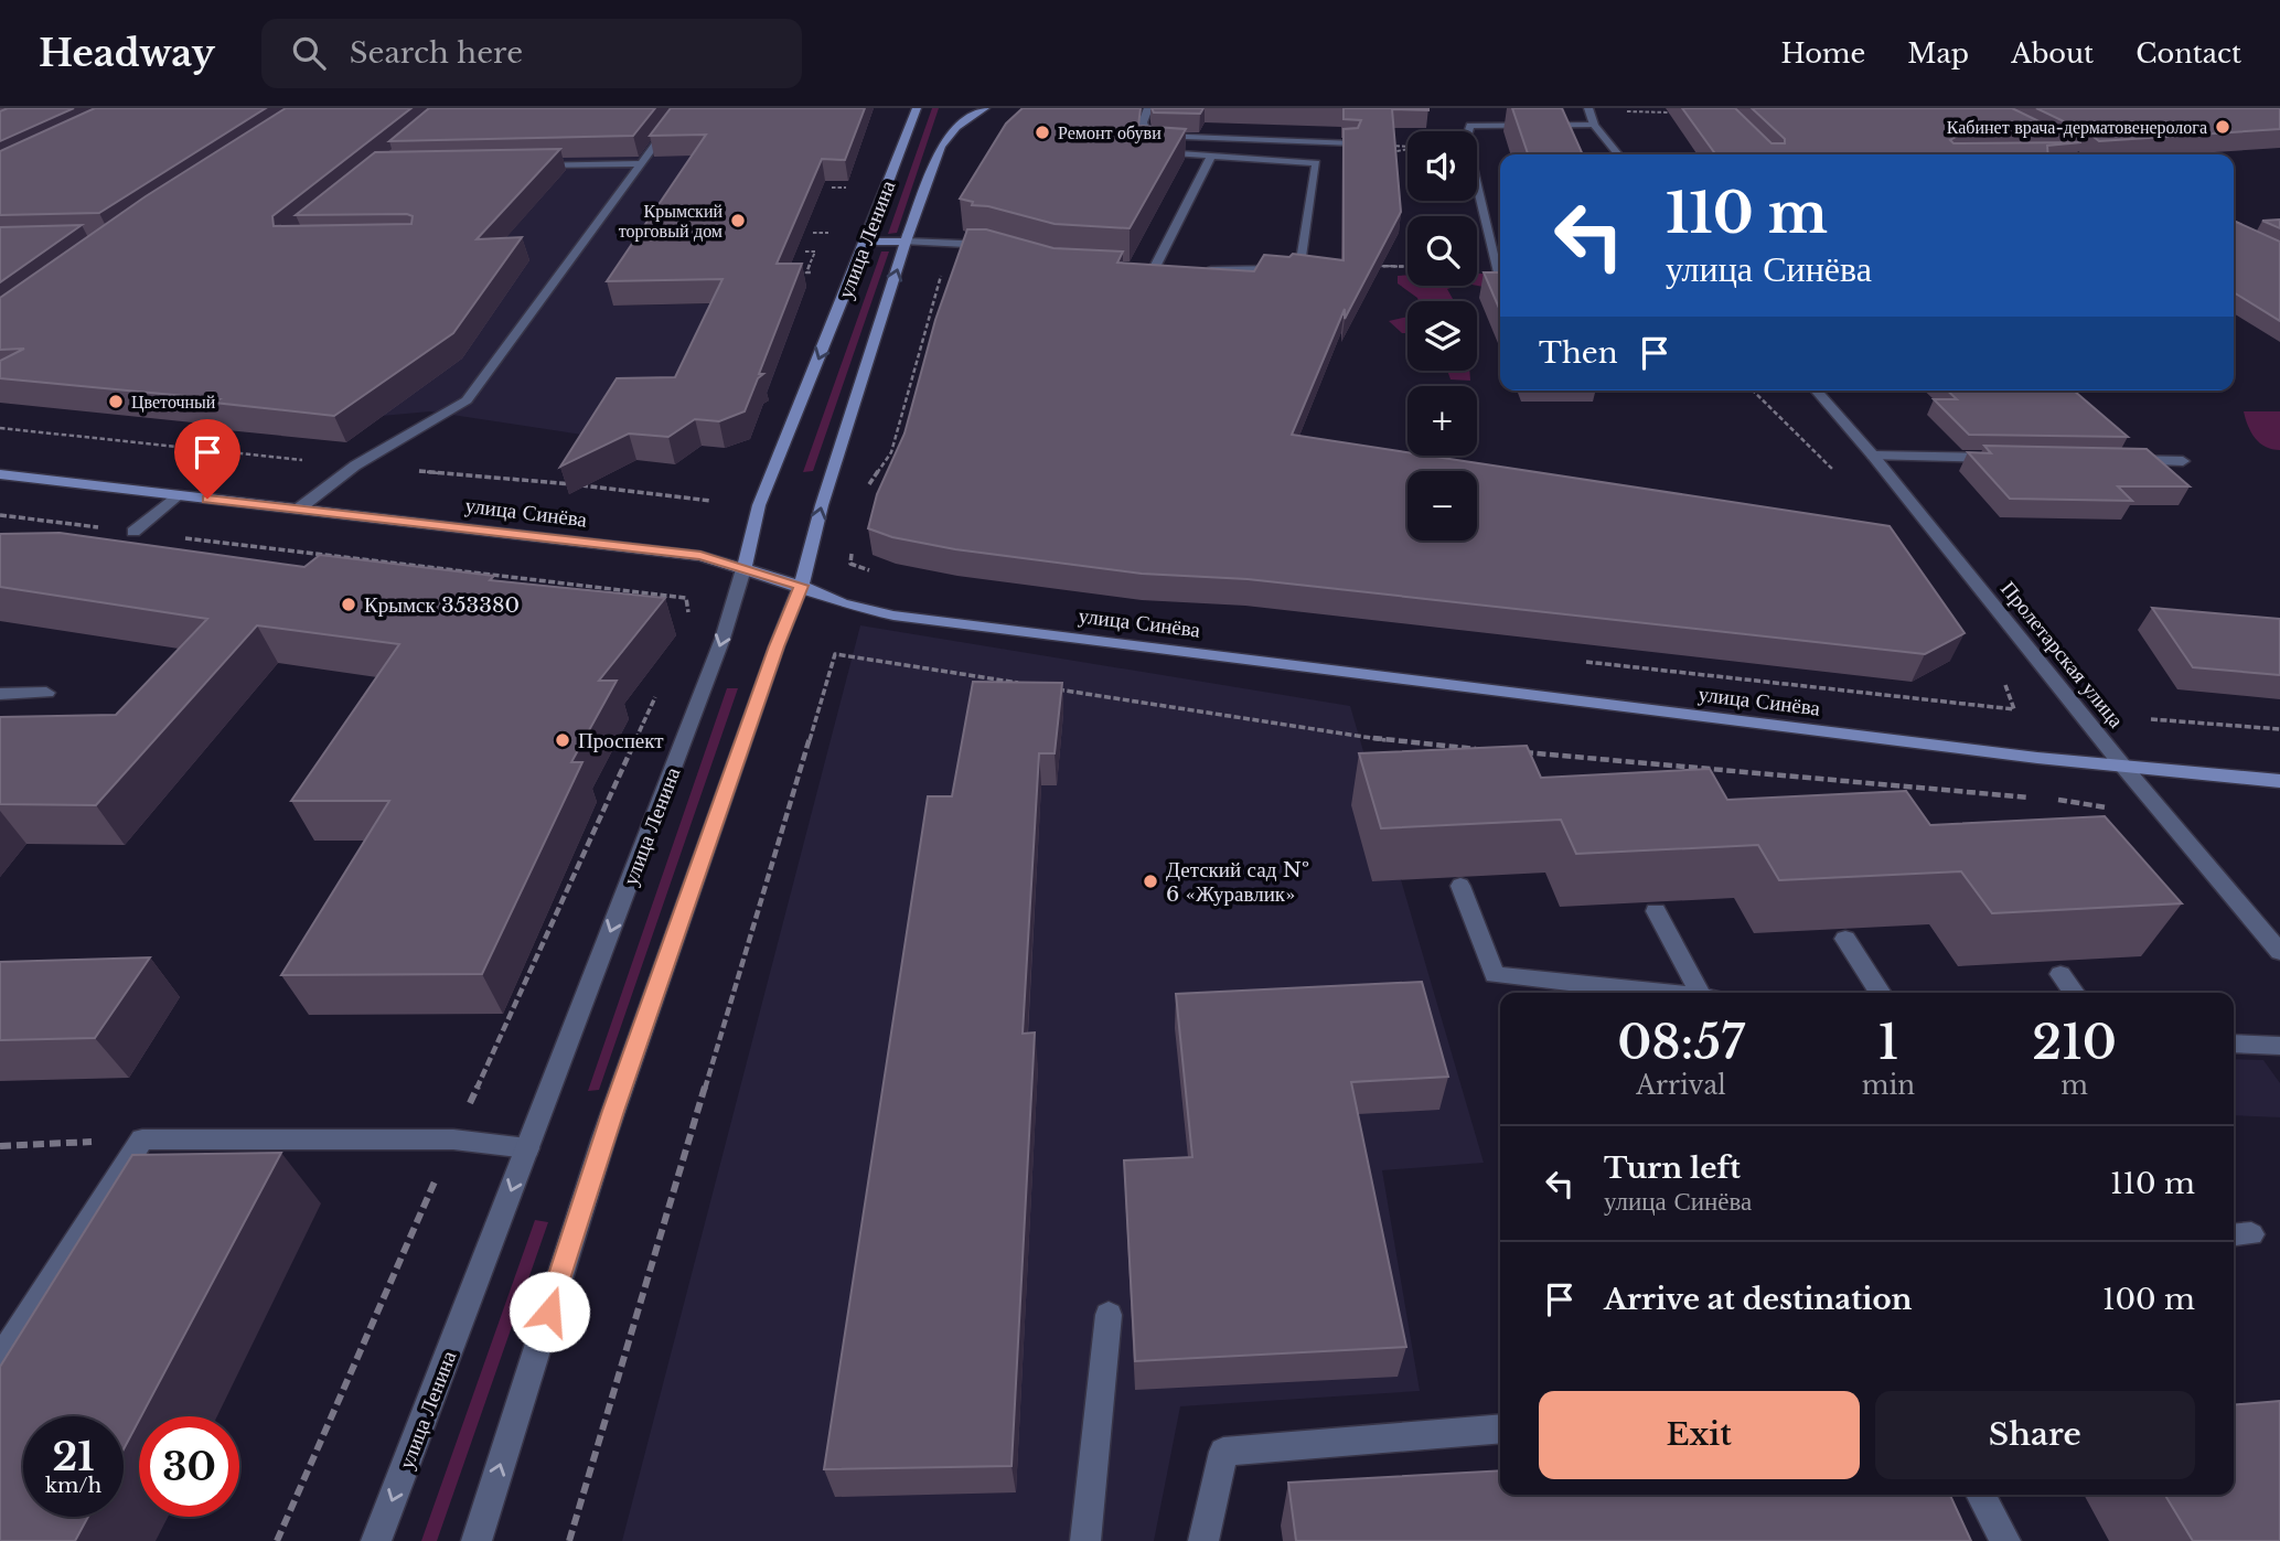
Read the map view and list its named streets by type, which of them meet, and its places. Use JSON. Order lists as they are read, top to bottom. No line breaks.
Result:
{"streets":{"main road":["улица Ленина","улица Синёва"],"street":["Пролетарская улица"]},"crossings":[["улица Ленина","улица Синёва"],["улица Синёва","Пролетарская улица"]],"places":["Кабинет врача-дерматовенеролога","Ремонт обуви","Крымский торговый дом","Цветочный","Крымск 353380","Проспект","Детский сад № 6 «Журавлик»"],"page":{"header":"Headway","search":"Search here","nav":["Home","Map","About","Contact"],"map_buttons":["+","−"],"turn":["110 m","улица Синёва"],"then":"Then","eta":["08:57","Arrival","1","min","210","m"],"list":[{"name":"Turn left","note":"улица Синёва","value":"110 m"},{"name":"Arrive at destination","value":"100 m"}],"buttons":["Exit","Share"],"speed":"21 km/h","limit":"30"}}
